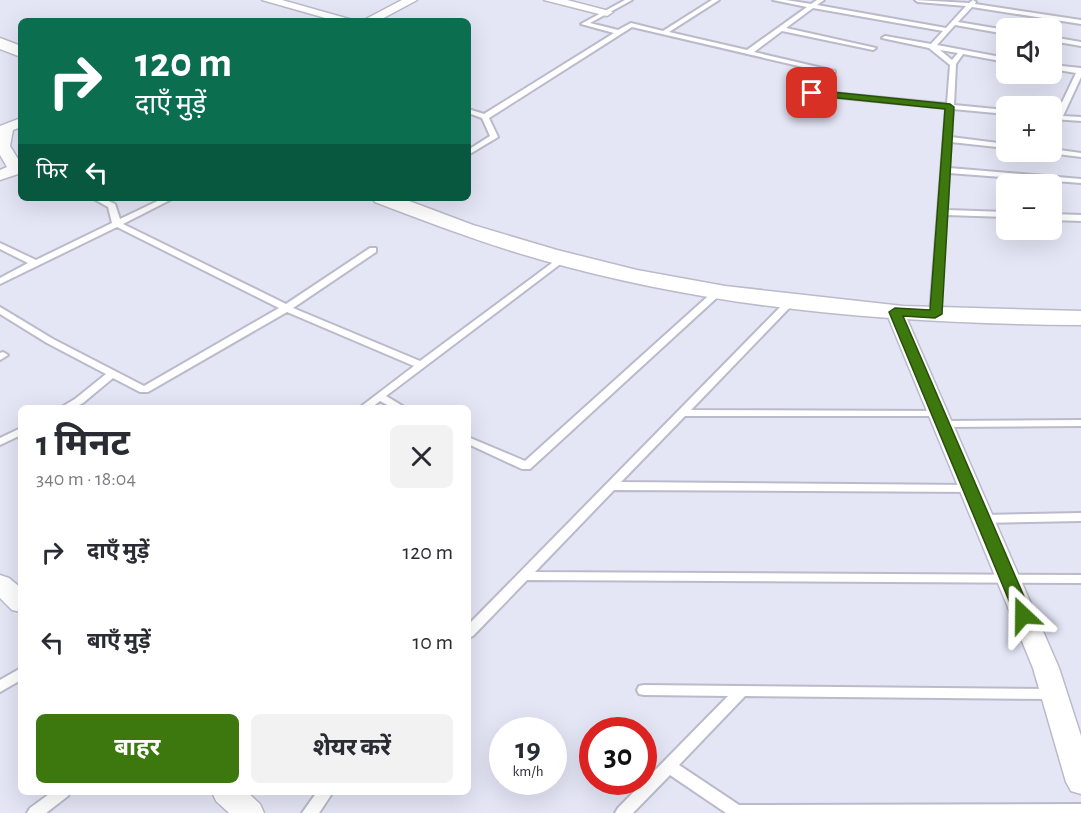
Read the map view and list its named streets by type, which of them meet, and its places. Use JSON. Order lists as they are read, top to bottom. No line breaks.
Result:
{"page":{"map_buttons":["+","−"],"turn":["120 m","दाएँ मुड़ें"],"then":"फिर","heading":["1 मिनट","340 m · 18:04"],"list":[{"name":"दाएँ मुड़ें","value":"120 m"},{"name":"बाएँ मुड़ें","value":"10 m"}],"buttons":["बाहर","शेयर करें"],"speed":"19 km/h","limit":"30"}}
